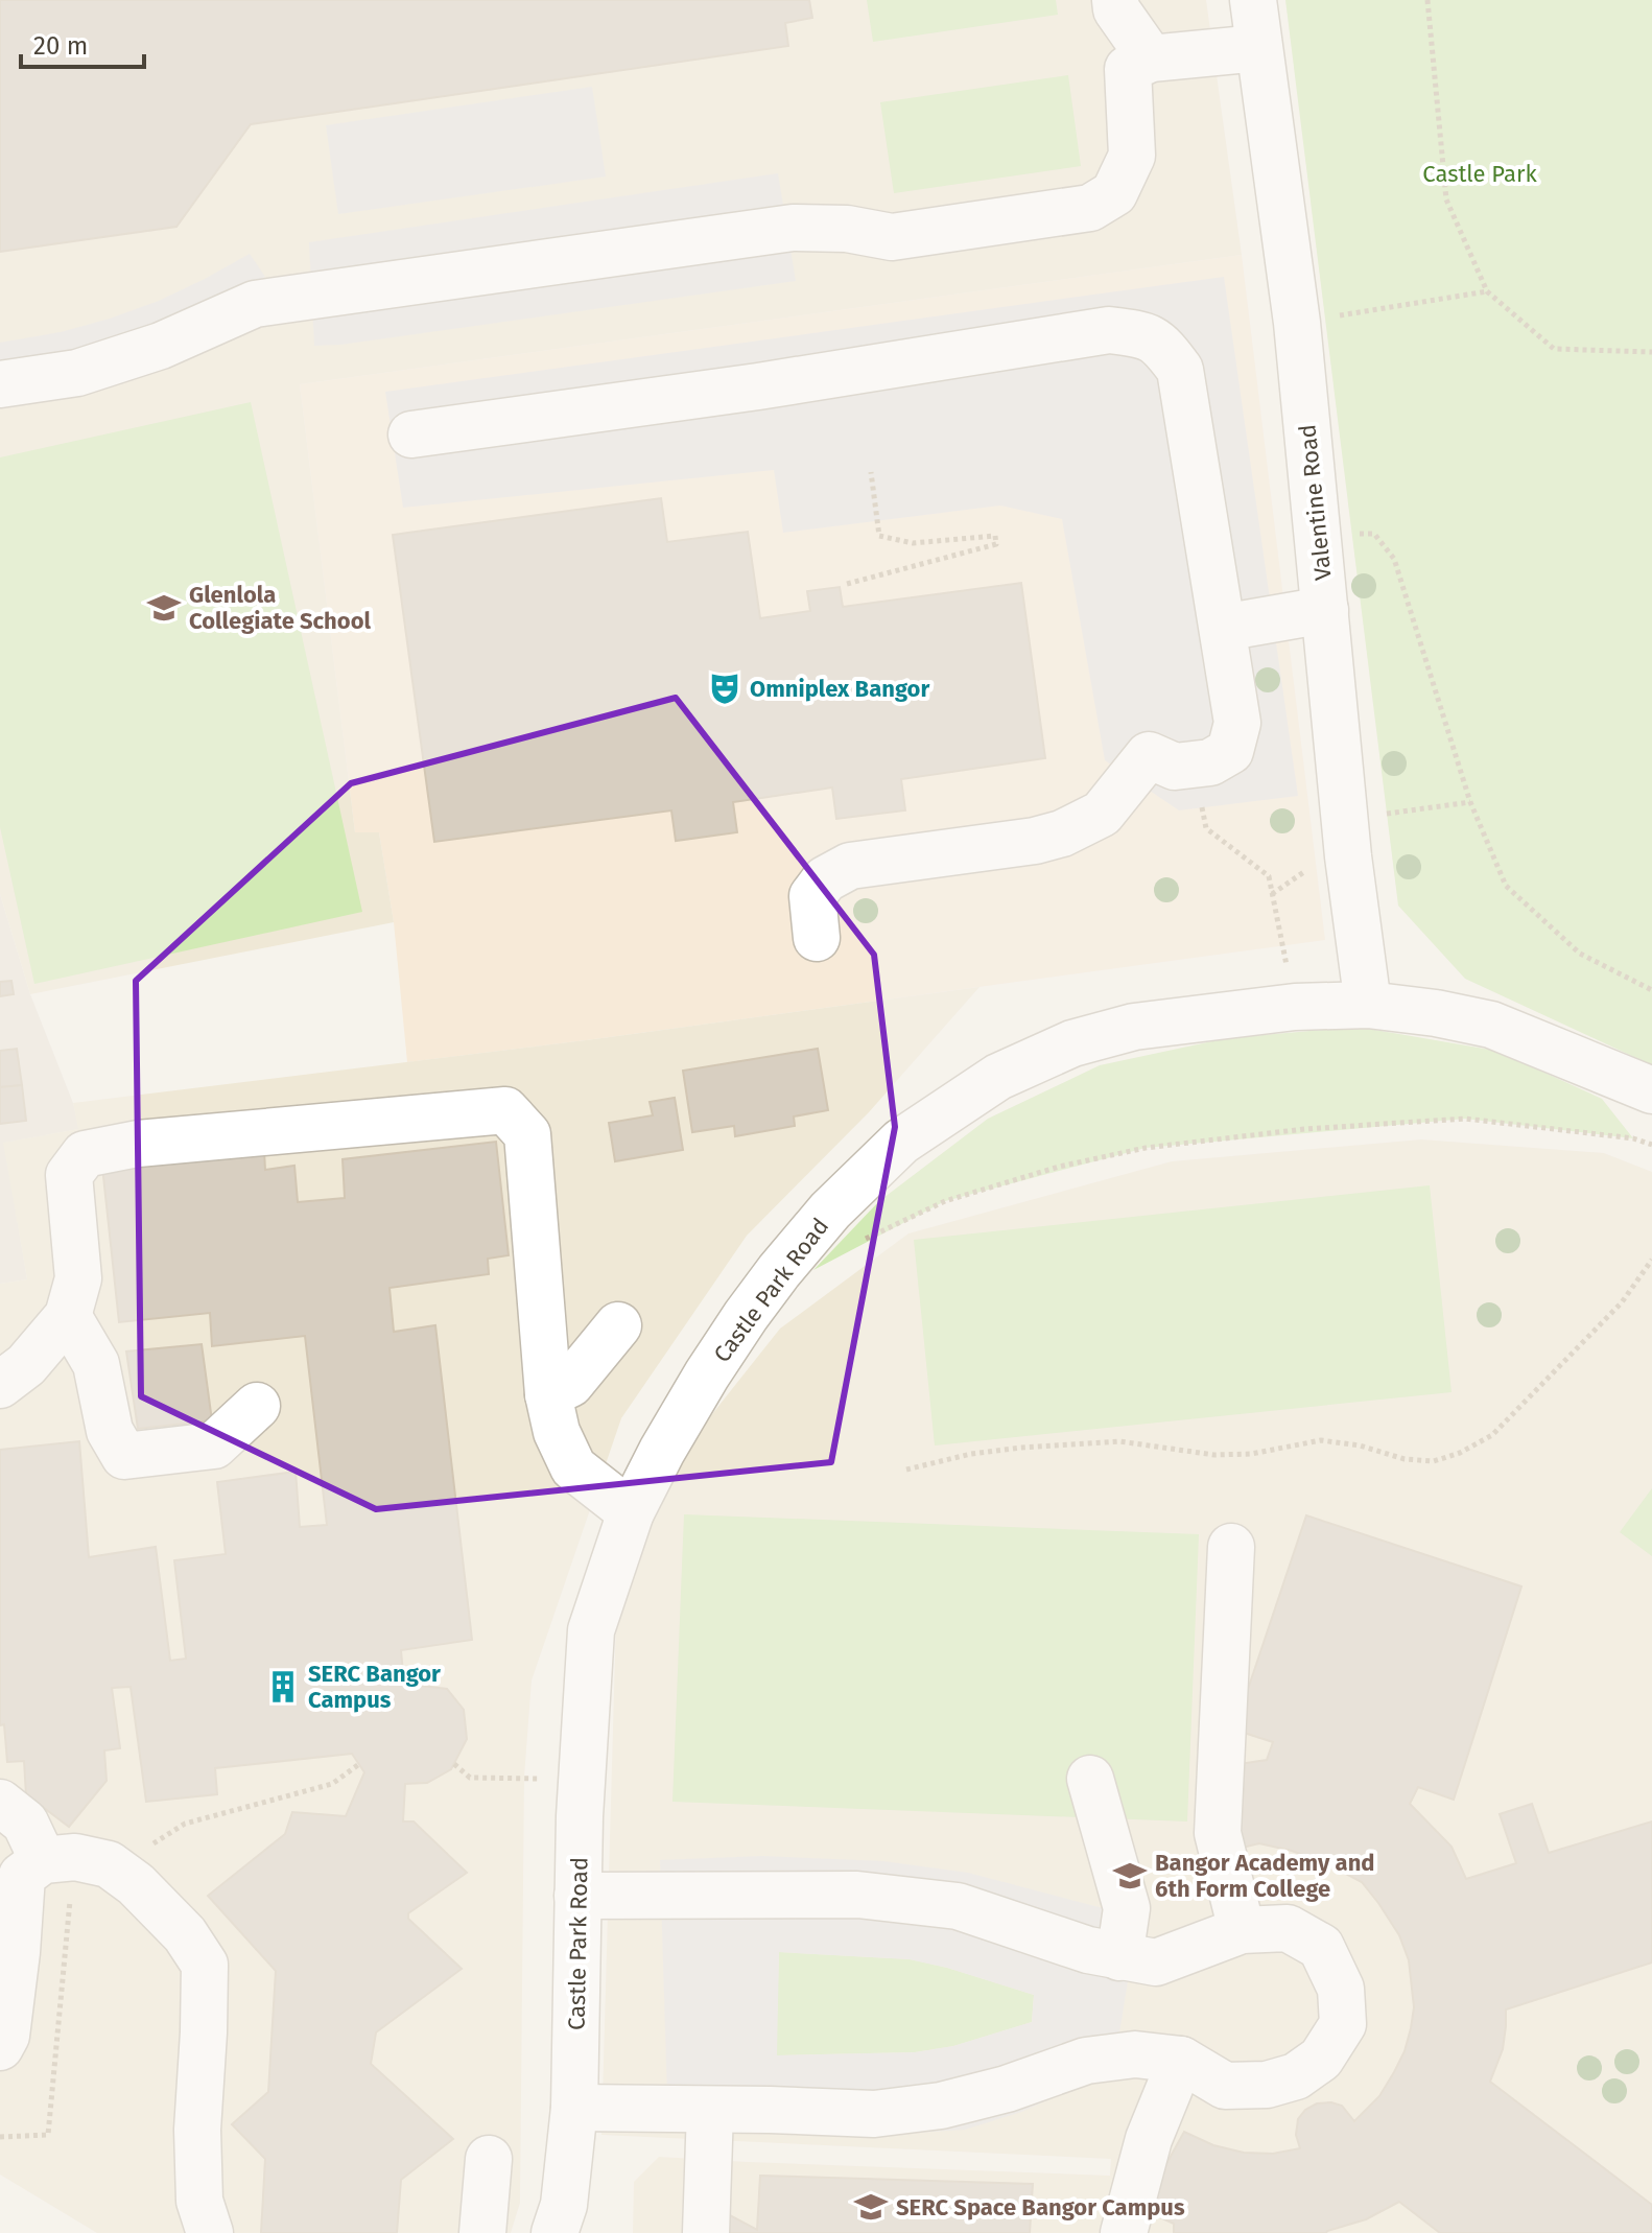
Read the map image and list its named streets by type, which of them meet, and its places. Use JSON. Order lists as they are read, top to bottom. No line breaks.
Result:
{"streets":{"street":["Valentine Road","Castle Park Road"]},"crossings":[["Valentine Road","Castle Park Road"]],"parks":["Castle Park"],"places":{"school or university":["Glenlola Collegiate School","Bangor Academy and 6th Form College","SERC Space Bangor Campus"],"theatre":["Omniplex Bangor"],"building":["SERC Bangor Campus"]},"scale_bar":"20 m"}
